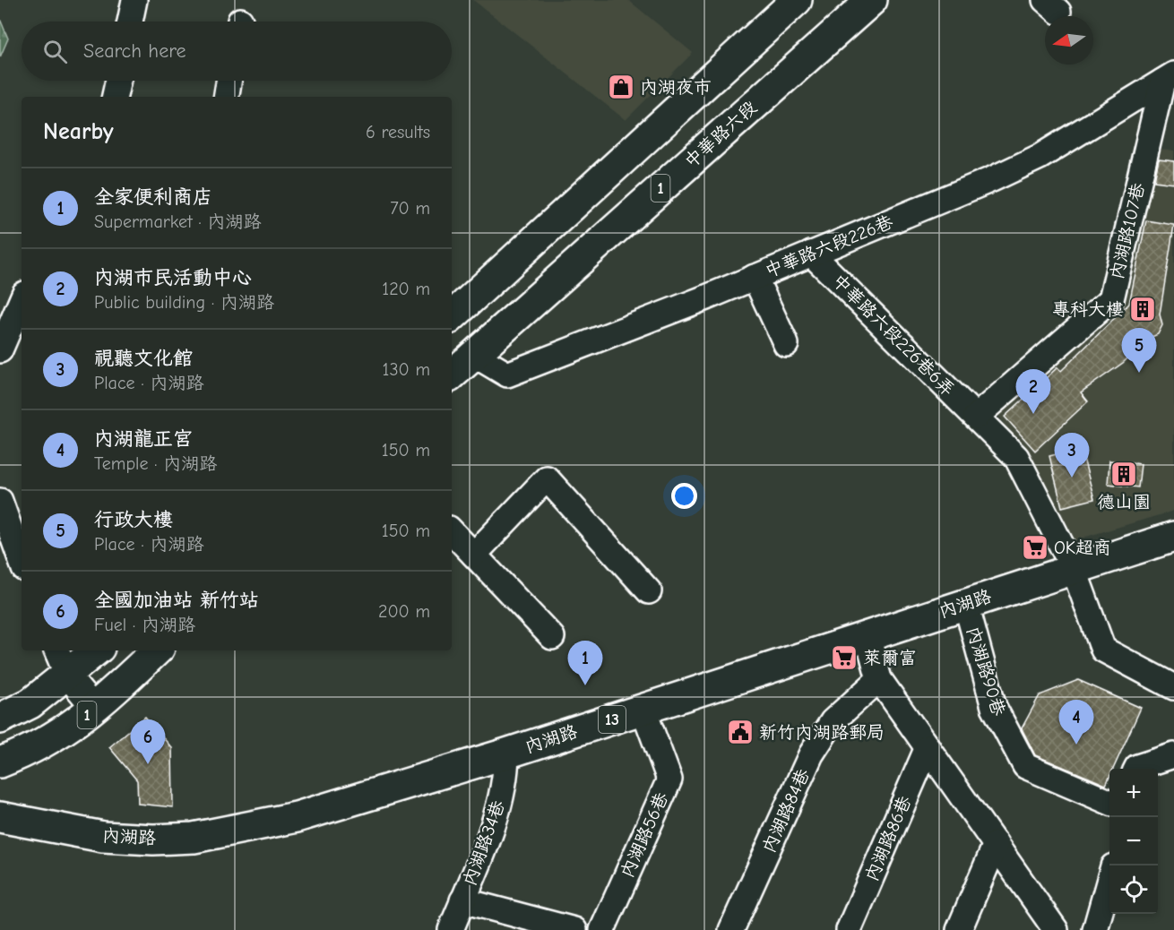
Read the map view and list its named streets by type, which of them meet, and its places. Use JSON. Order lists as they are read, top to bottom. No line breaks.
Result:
{"streets":{"main road":["中華路六段","1","內湖路","13"],"street":["內湖路107巷","中華路六段226巷","中華路六段226巷6弄","內湖路90巷","內湖路84巷","內湖路56巷","內湖路86巷","內湖路34巷"]},"crossings":[["中華路六段","中華路六段226巷"],["內湖路107巷","中華路六段226巷"],["內湖路107巷","中華路六段226巷6弄"],["中華路六段226巷","中華路六段226巷6弄"],["內湖路","內湖路90巷"],["內湖路","內湖路56巷"],["內湖路","內湖路34巷"]],"places":{"shop":["內湖夜市"],"building":["專科大樓","德山園"],"supermarket":["OK超商","萊爾富"],"public building":["新竹內湖路郵局"]},"north":"left","page":{"search":"Search here","heading":["Nearby","6 results"],"list":[{"mark":"1","name":"全家便利商店","note":"Supermarket · 內湖路","value":"70 m"},{"mark":"2","name":"內湖市民活動中心","note":"Public building · 內湖路","value":"120 m"},{"mark":"3","name":"視聽文化館","note":"Place · 內湖路","value":"130 m"},{"mark":"4","name":"內湖龍正宮","note":"Temple · 內湖路","value":"150 m"},{"mark":"5","name":"行政大樓","note":"Place · 內湖路","value":"150 m"},{"mark":"6","name":"全國加油站 新竹站","note":"Fuel · 內湖路","value":"200 m"}],"pins":["5","2","3","1","4","6"],"map_buttons":["+","−"]}}
